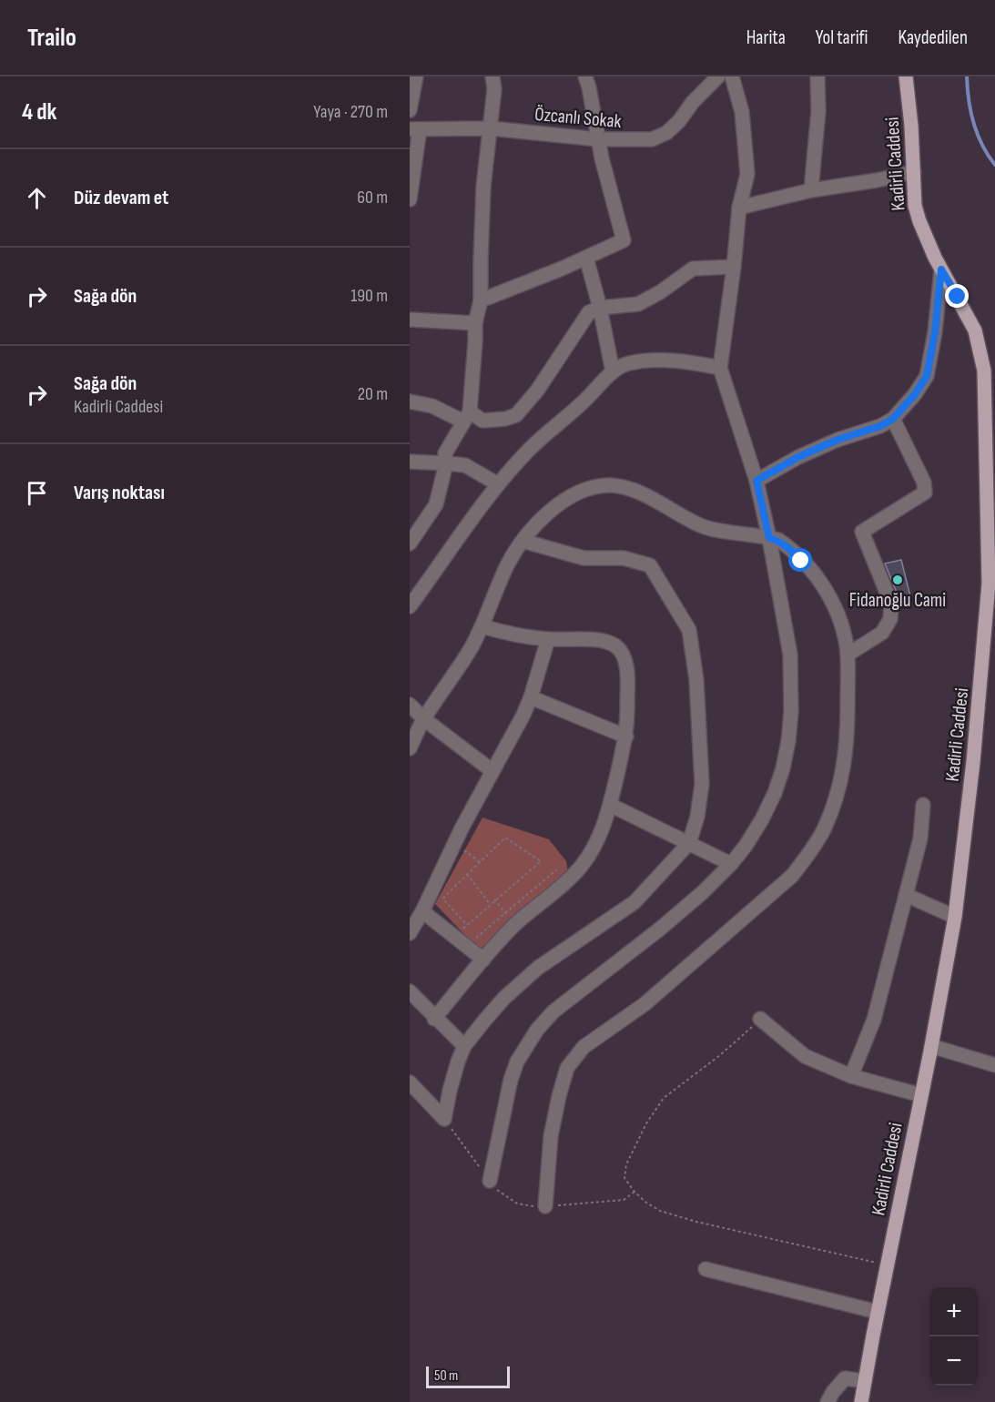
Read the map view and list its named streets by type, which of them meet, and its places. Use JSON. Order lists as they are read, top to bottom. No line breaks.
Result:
{"streets":{"main road":["Kadirli Caddesi"],"street":["Özcanlı Sokak"]},"places":["Fidanoğlu Cami"],"scale_bar":"50 m","page":{"header":"Trailo","nav":["Harita","Yol tarifi","Kaydedilen"],"heading":["4 dk","Yaya · 270 m"],"list":[["Düz devam et","60 m"],["Sağa dön","190 m"],["Sağa dön","Kadirli Caddesi","20 m"],"Varış noktası"],"map_buttons":["+","−"],"scale":"50 m"}}
